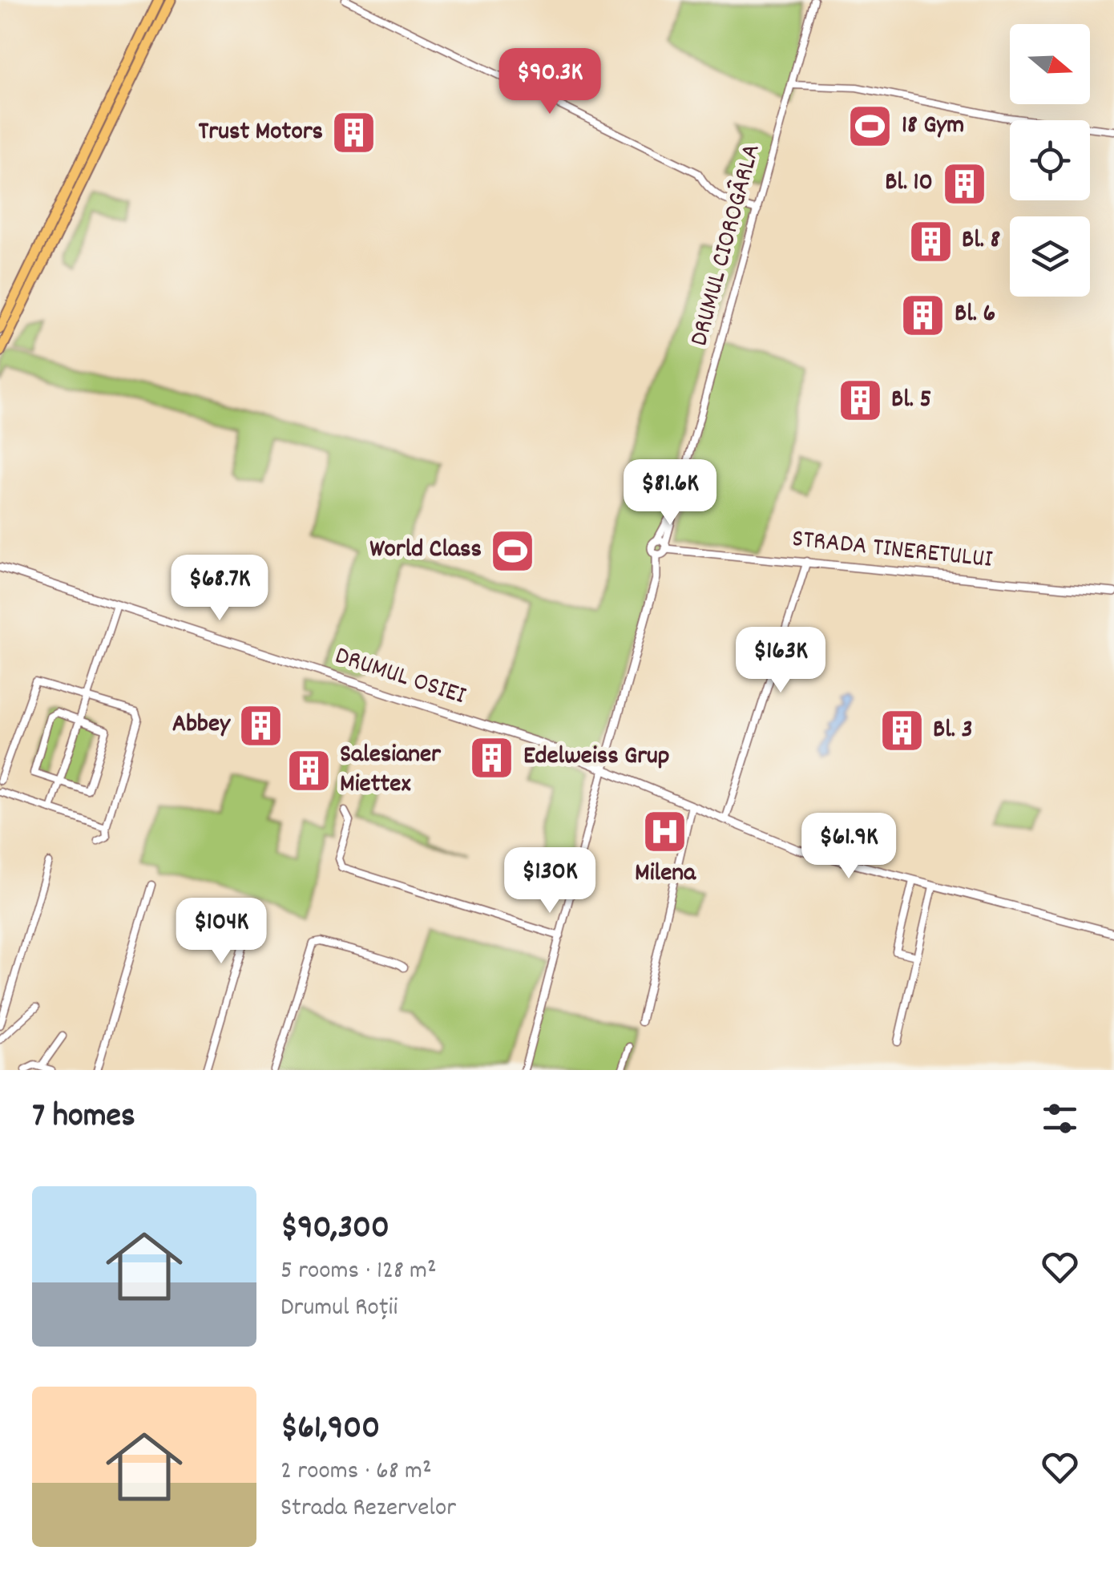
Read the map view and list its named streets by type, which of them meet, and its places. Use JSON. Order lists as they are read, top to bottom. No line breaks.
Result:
{"streets":{"street":["DRUMUL CIOROGÂRLA","STRADA TINERETULUI","DRUMUL OSIEI"]},"crossings":[["DRUMUL CIOROGÂRLA","STRADA TINERETULUI"]],"places":{"sports":["18 Gym","World Class"],"building":["Trust Motors","Bl. 10","Bl. 8","Bl. 6","Bl. 5","Abbey","Bl. 3","Edelweiss Grup","Salesianer Miettex"],"hospital":["Milena"]},"north":"right","page":{"price":["$90.3K","$81.6K","$68.7K","$163K","$61.9K","$130K","$104K"],"heading":"7 homes","list":[{"name":"$90,300","note":"5 rooms · 128 m² · Drumul Roții"},{"name":"$61,900","note":"2 rooms · 68 m² · Strada Rezervelor"}]}}
